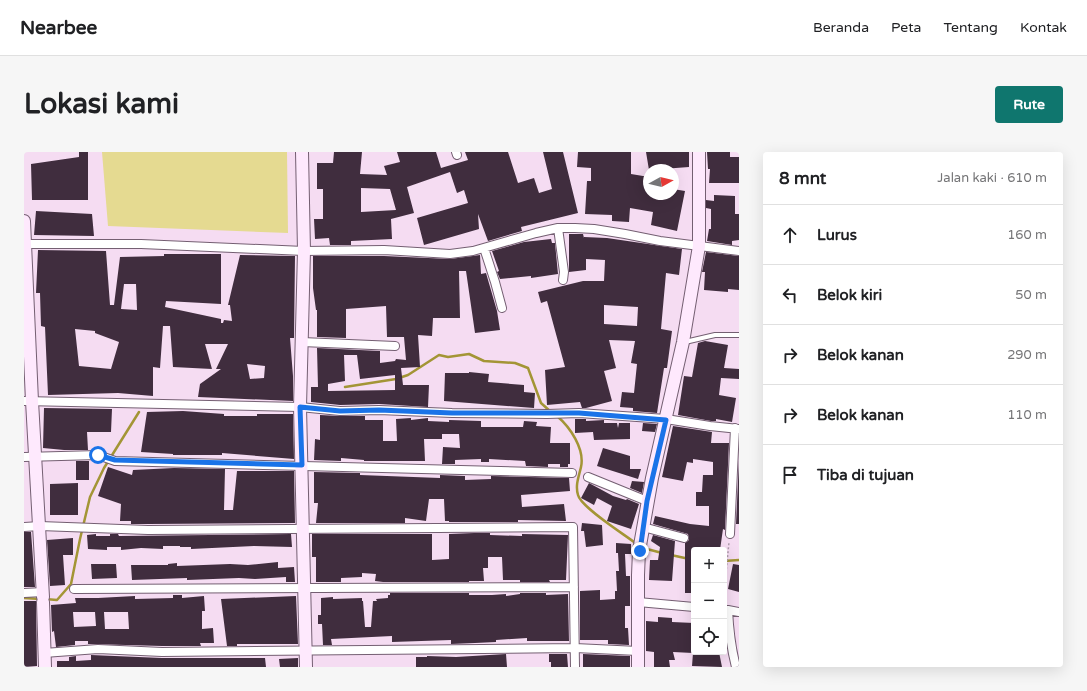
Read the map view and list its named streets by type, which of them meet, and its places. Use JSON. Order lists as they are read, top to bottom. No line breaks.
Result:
{"north":"right","page":{"header":"Nearbee","nav":["Beranda","Peta","Tentang","Kontak"],"buttons":"Rute","title":"Lokasi kami","heading":["8 mnt","Jalan kaki · 610 m"],"list":[["Lurus","160 m"],["Belok kiri","50 m"],["Belok kanan","290 m"],["Belok kanan","110 m"],"Tiba di tujuan"],"map_buttons":["+","−"]}}
